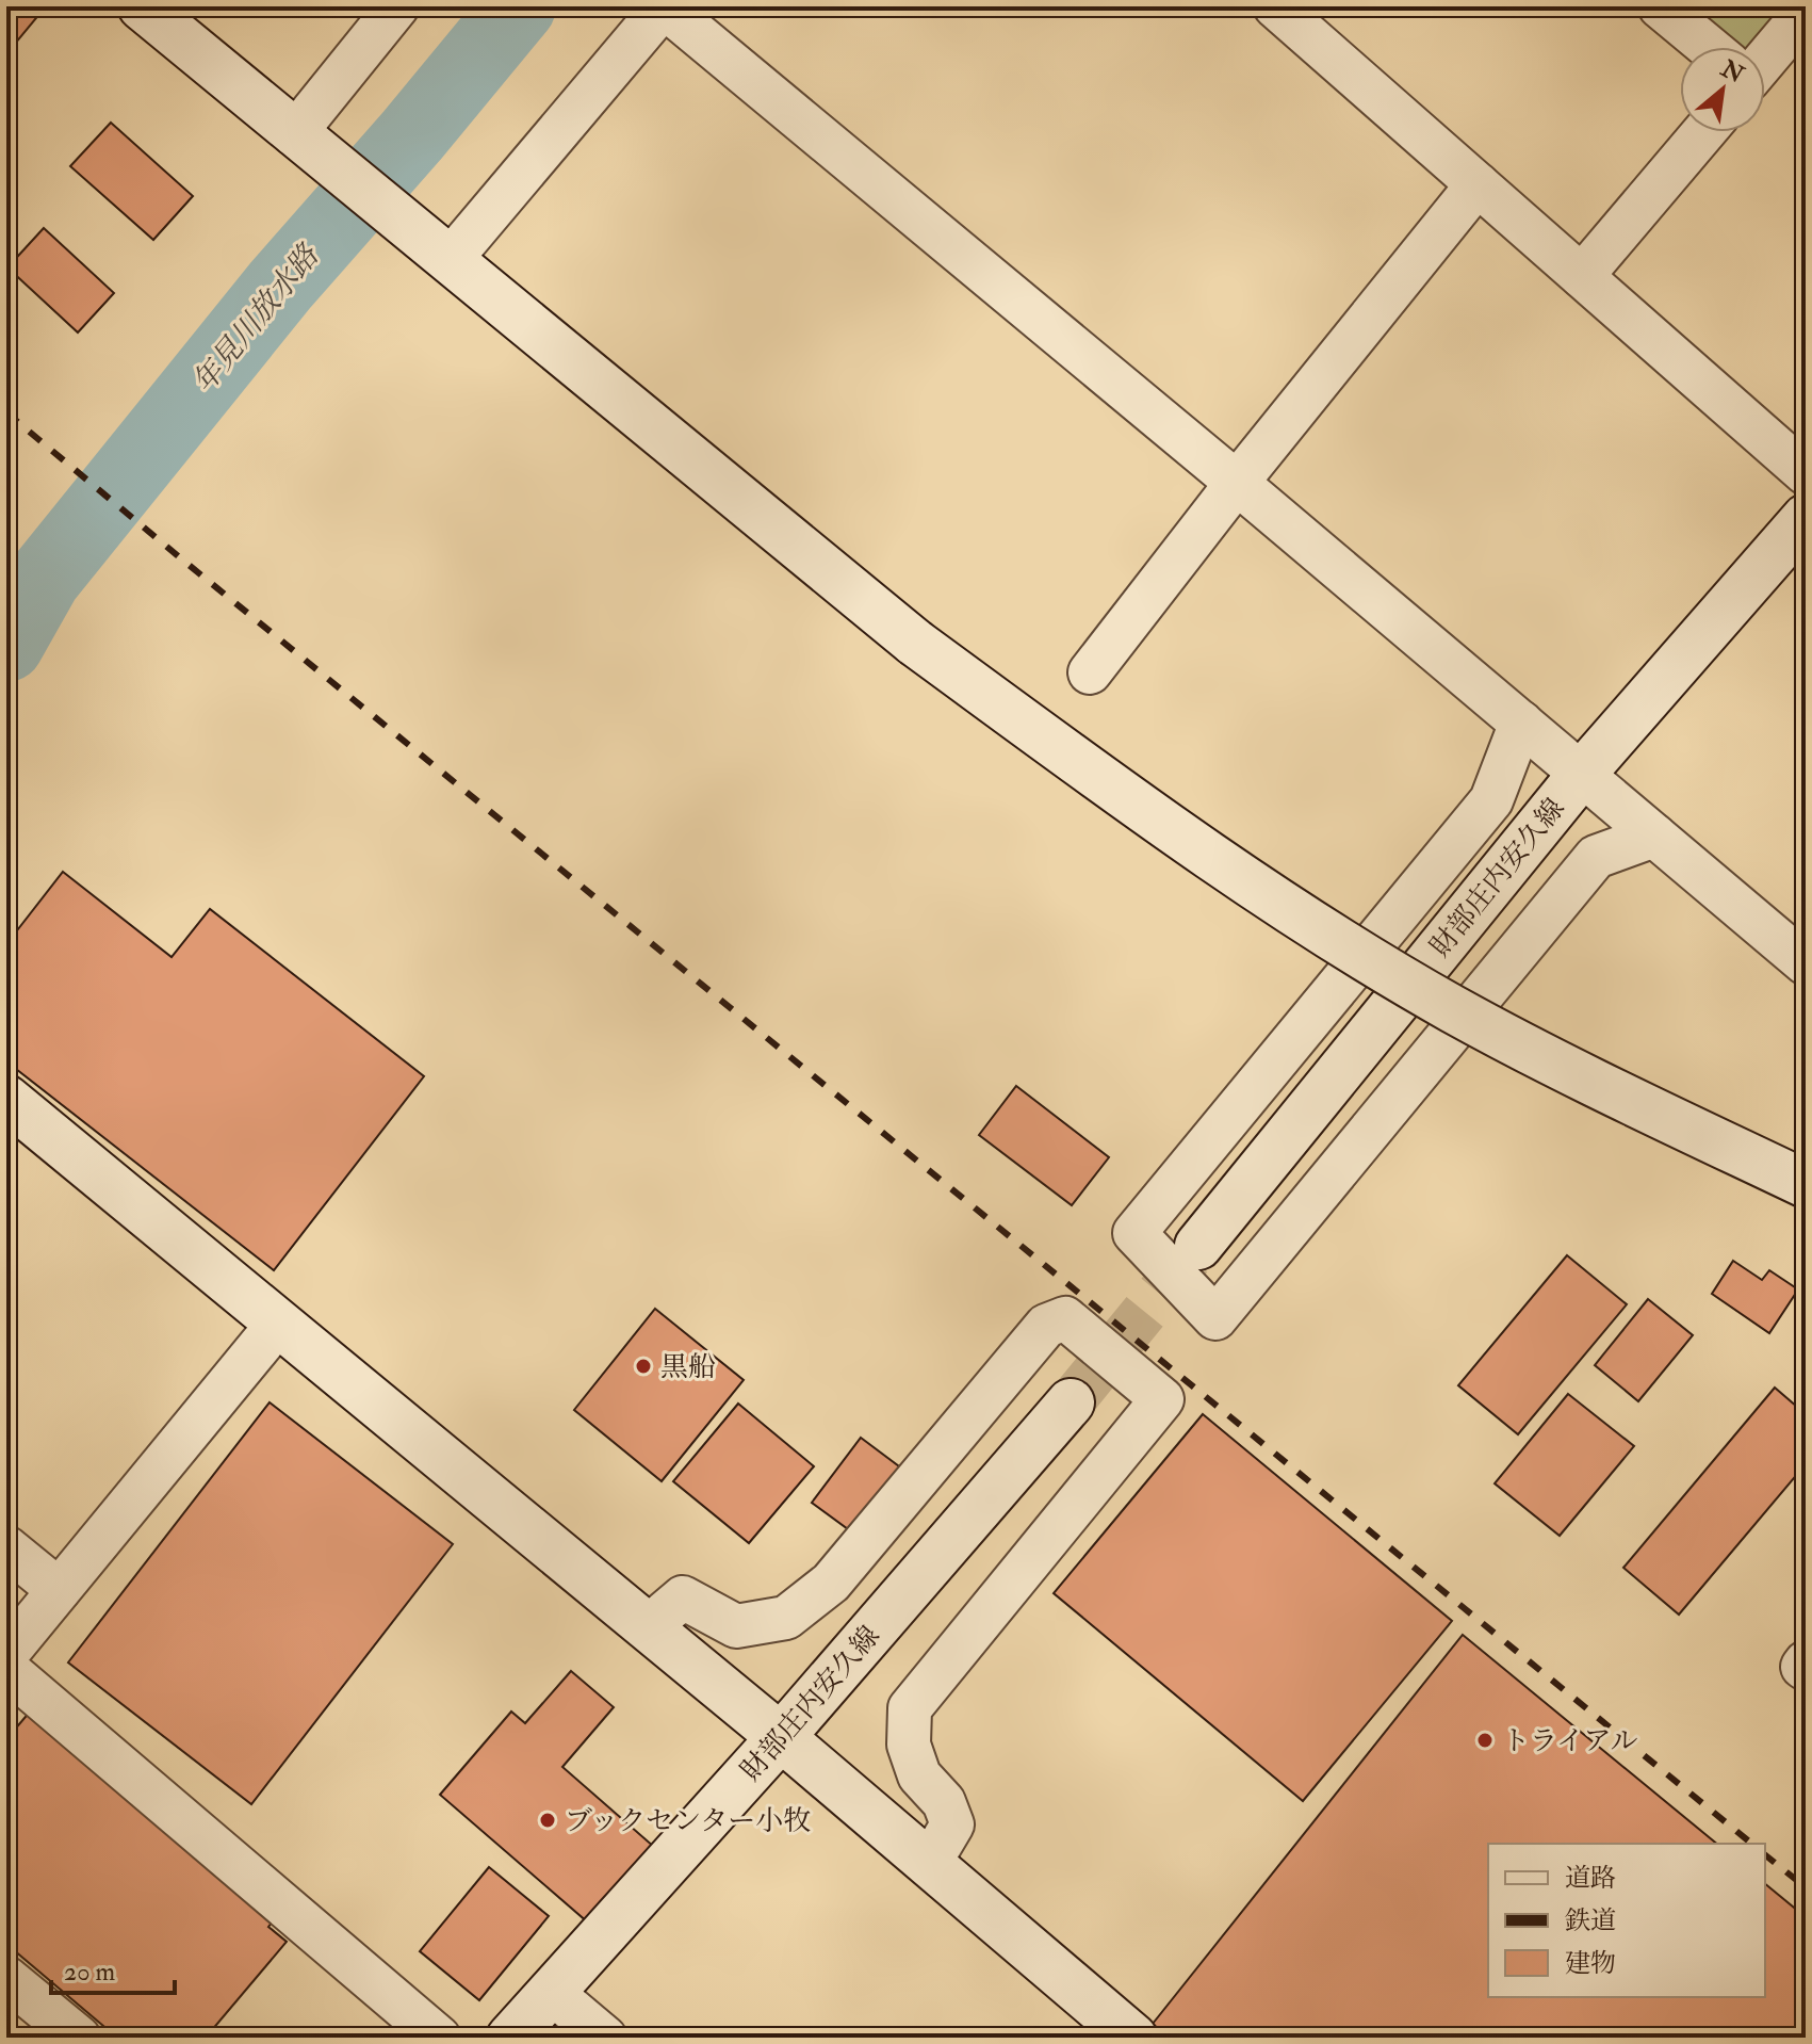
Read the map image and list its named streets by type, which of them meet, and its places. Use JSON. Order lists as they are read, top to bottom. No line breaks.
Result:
{"streets":{"street":["財部庄内安久線"]},"water":["年見川放水路"],"places":["黒船","トライアル","ブックセンター小牧"],"legend":["道路","鉄道","建物"],"scale_bar":"20 m","north":"top right"}
